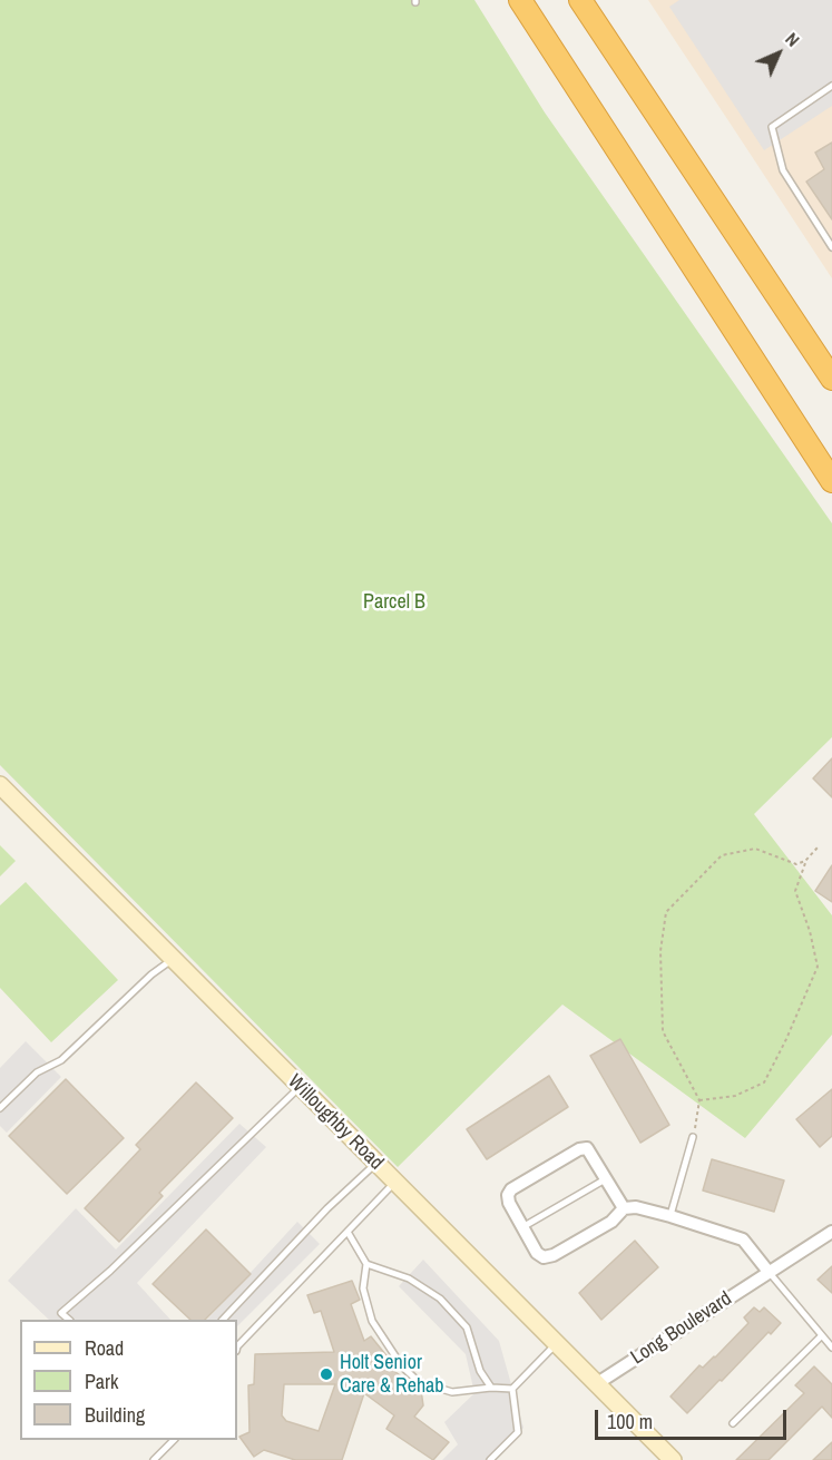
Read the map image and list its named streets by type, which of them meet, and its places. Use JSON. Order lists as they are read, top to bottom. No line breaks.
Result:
{"streets":{"street":["Willoughby Road","Long Boulevard"]},"crossings":[["Willoughby Road","Long Boulevard"]],"parks":["Parcel B"],"places":["Holt Senior Care & Rehab"],"legend":["Road","Park","Building"],"scale_bar":"100 m","north":"top right"}
